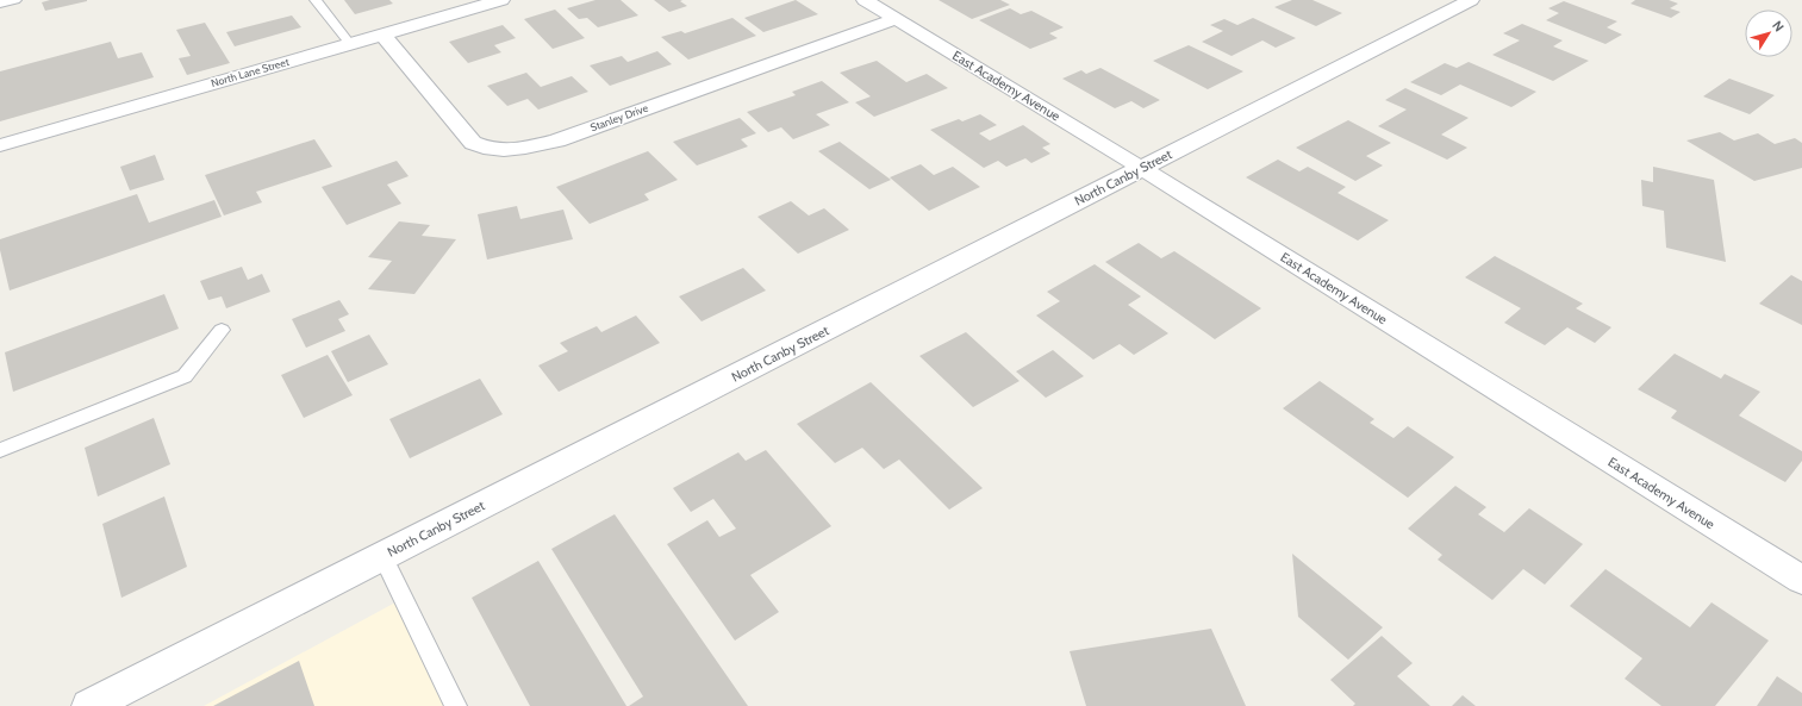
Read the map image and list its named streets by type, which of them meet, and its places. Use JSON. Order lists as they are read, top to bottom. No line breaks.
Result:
{"streets":{"street":["North Lane Street","East Academy Avenue","Stanley Drive","North Canby Street"]},"crossings":[["North Lane Street","Stanley Drive"],["East Academy Avenue","Stanley Drive"],["East Academy Avenue","North Canby Street"]],"north":"top right"}
